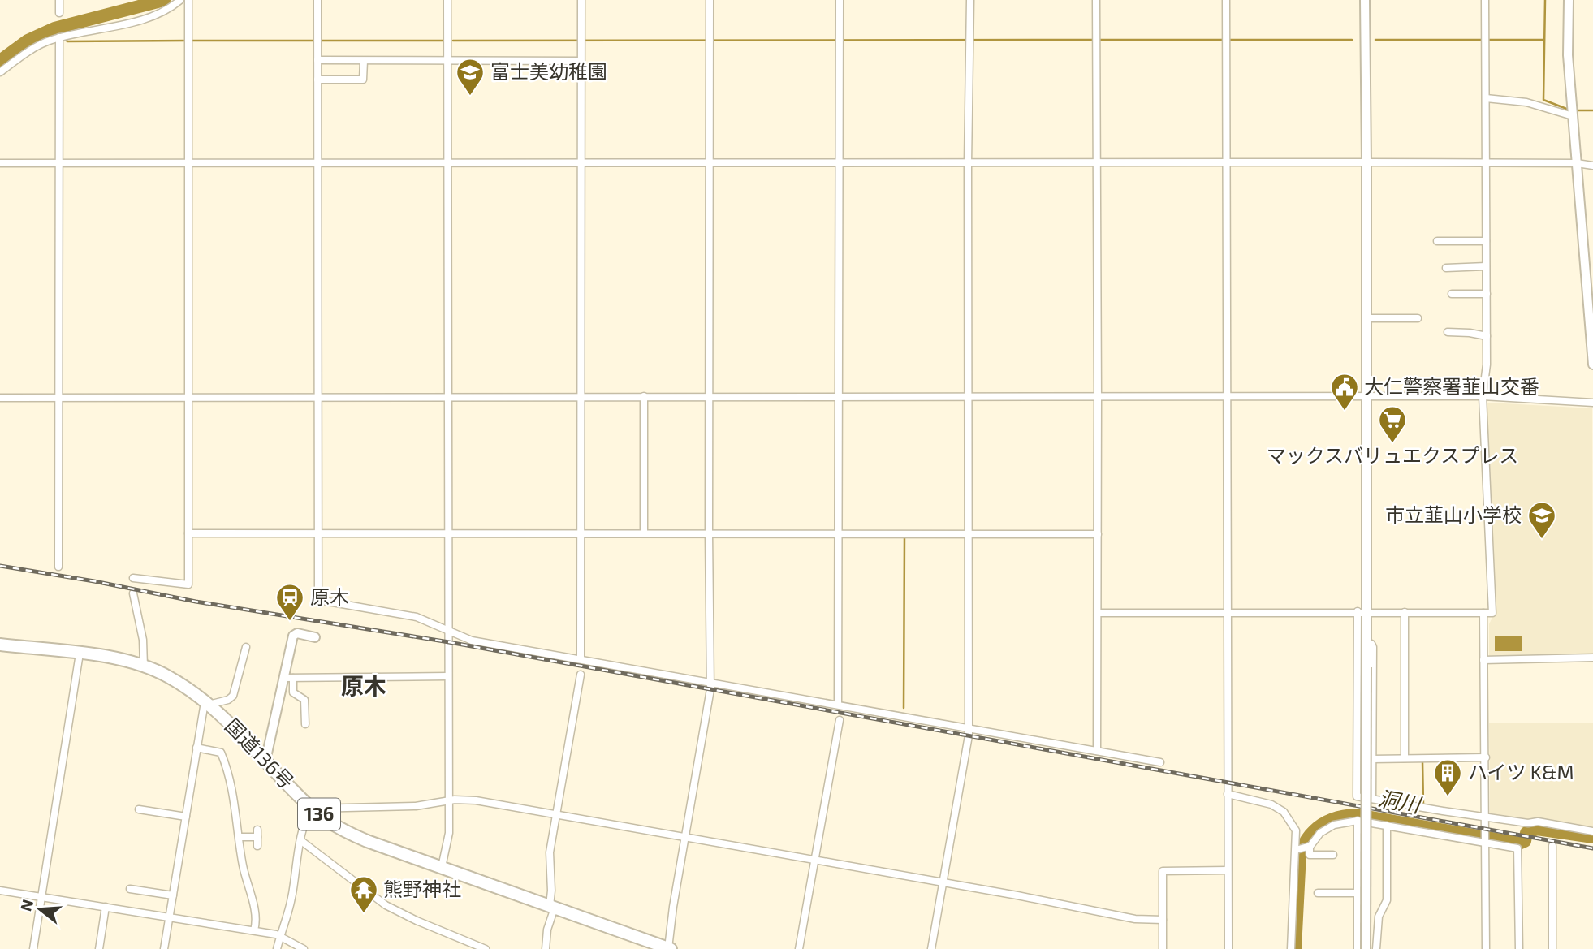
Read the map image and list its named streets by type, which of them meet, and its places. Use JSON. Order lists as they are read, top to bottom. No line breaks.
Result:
{"streets":{"highway":["国道136号","136"]},"districts":["原木"],"water":["洞川"],"places":{"school or university":["富士美幼稚園","市立韮山小学校"],"public building":["大仁警察署韮山交番"],"supermarket":["マックスバリュエクスプレス"],"station":["原木"],"building":["ハイツ K&M"],"temple":["熊野神社"]},"north":"left"}
